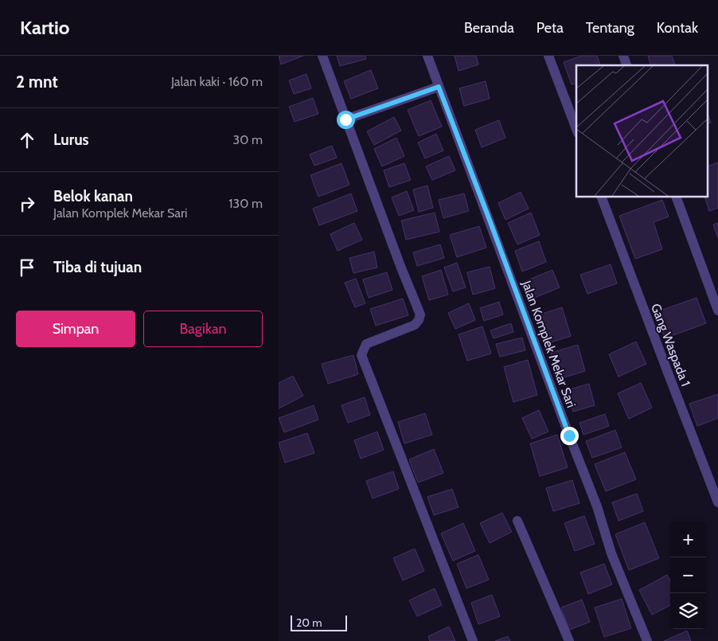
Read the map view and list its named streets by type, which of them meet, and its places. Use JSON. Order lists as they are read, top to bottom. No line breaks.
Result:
{"streets":{"street":["Jalan Komplek Mekar Sari","Gang Waspada 1"]},"scale_bar":"20 m","page":{"header":"Kartio","nav":["Beranda","Peta","Tentang","Kontak"],"heading":["2 mnt","Jalan kaki · 160 m"],"list":[["Lurus","30 m"],["Belok kanan","Jalan Komplek Mekar Sari","130 m"],"Tiba di tujuan"],"buttons":["Simpan","Bagikan"],"map_buttons":["+","−"],"scale":"20 m"}}
